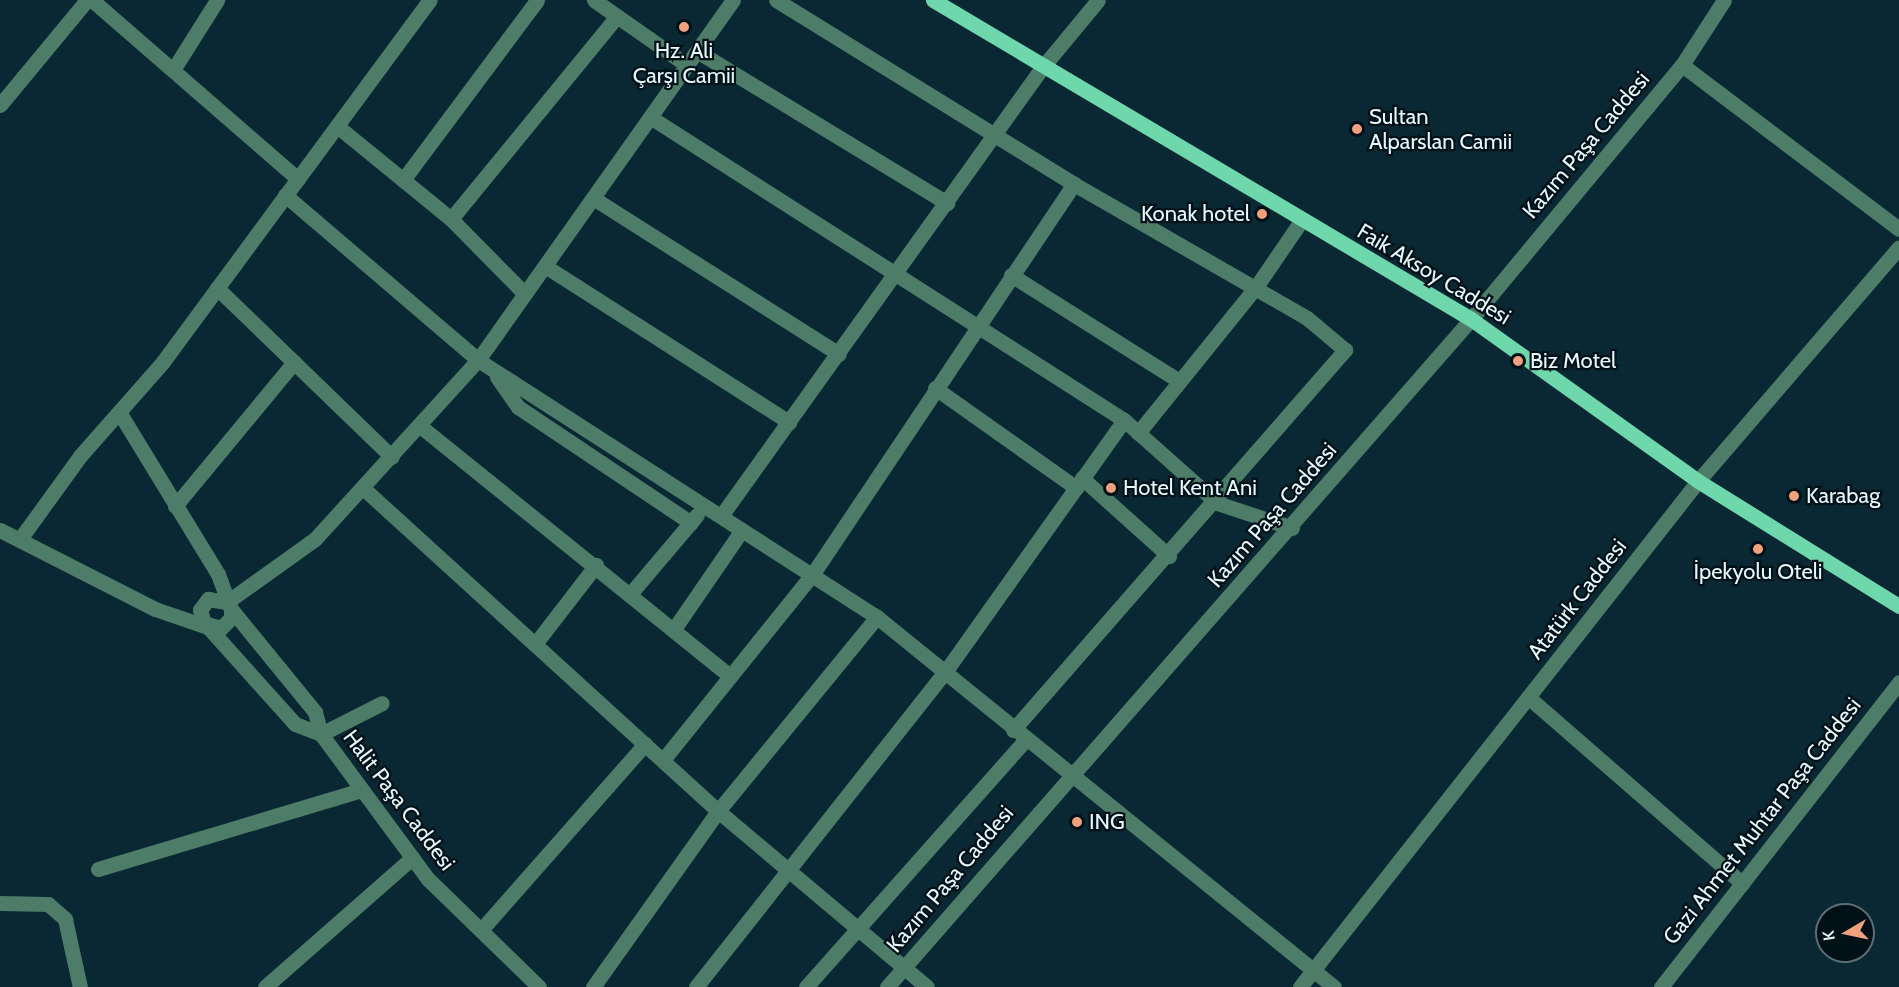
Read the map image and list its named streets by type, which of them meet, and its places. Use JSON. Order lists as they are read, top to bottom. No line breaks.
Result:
{"streets":{"main road":["Faik Aksoy Caddesi"],"street":["Kazım Paşa Caddesi","Atatürk Caddesi","Halit Paşa Caddesi","Gazi Ahmet Muhtar Paşa Caddesi"]},"crossings":[["Kazım Paşa Caddesi","Faik Aksoy Caddesi"],["Faik Aksoy Caddesi","Atatürk Caddesi"]],"places":["Hz. Ali Çarşı Camii","Sultan Alparslan Camii","Konak hotel","Biz Motel","Hotel Kent Ani","Karabag","İpekyolu Oteli","ING"],"north":"left"}
